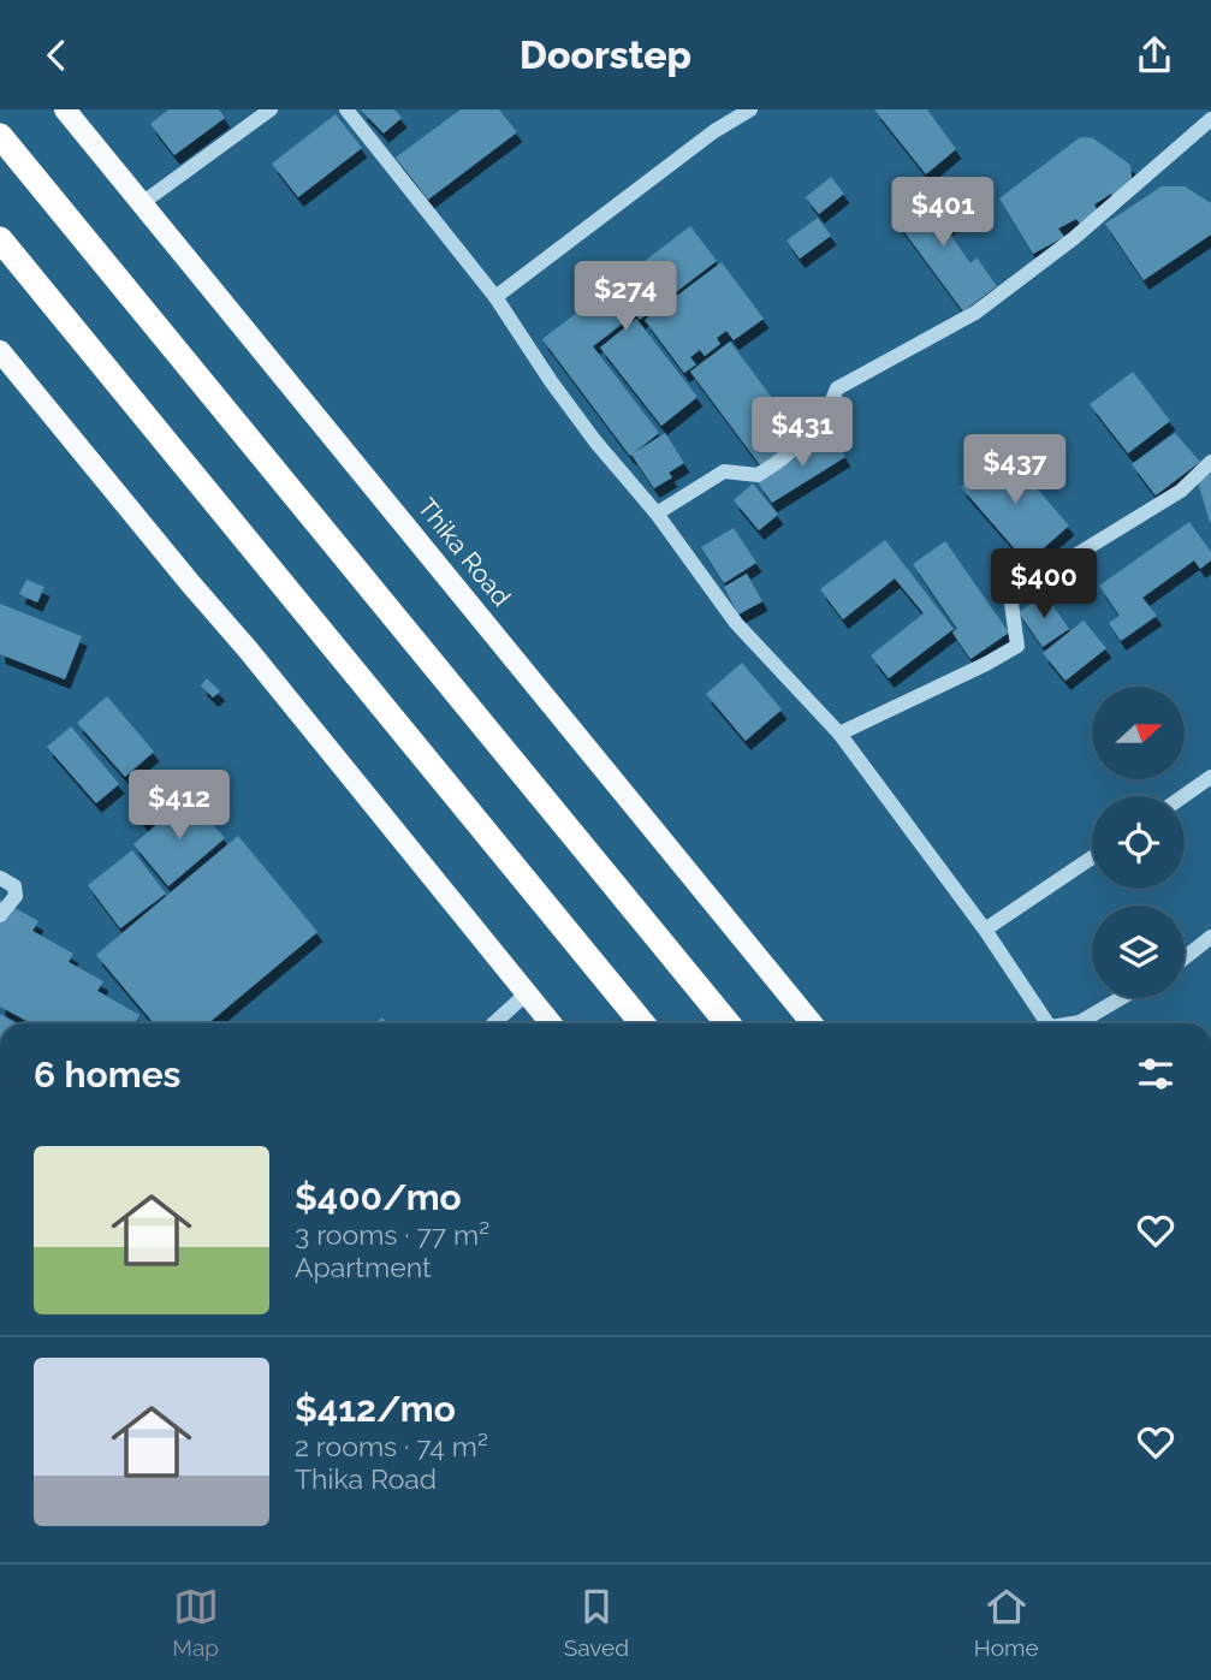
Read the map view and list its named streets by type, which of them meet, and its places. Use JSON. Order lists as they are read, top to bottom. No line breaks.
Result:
{"streets":{"main road":["Thika Road"]},"north":"right","page":{"header":"Doorstep","price":["$401","$274","$431","$437","$400","$412"],"heading":"6 homes","list":[{"name":"$400/mo","note":"3 rooms · 77 m² · Apartment"},{"name":"$412/mo","note":"2 rooms · 74 m² · Thika Road"}],"tabs":["Map","Saved","Home"]}}
